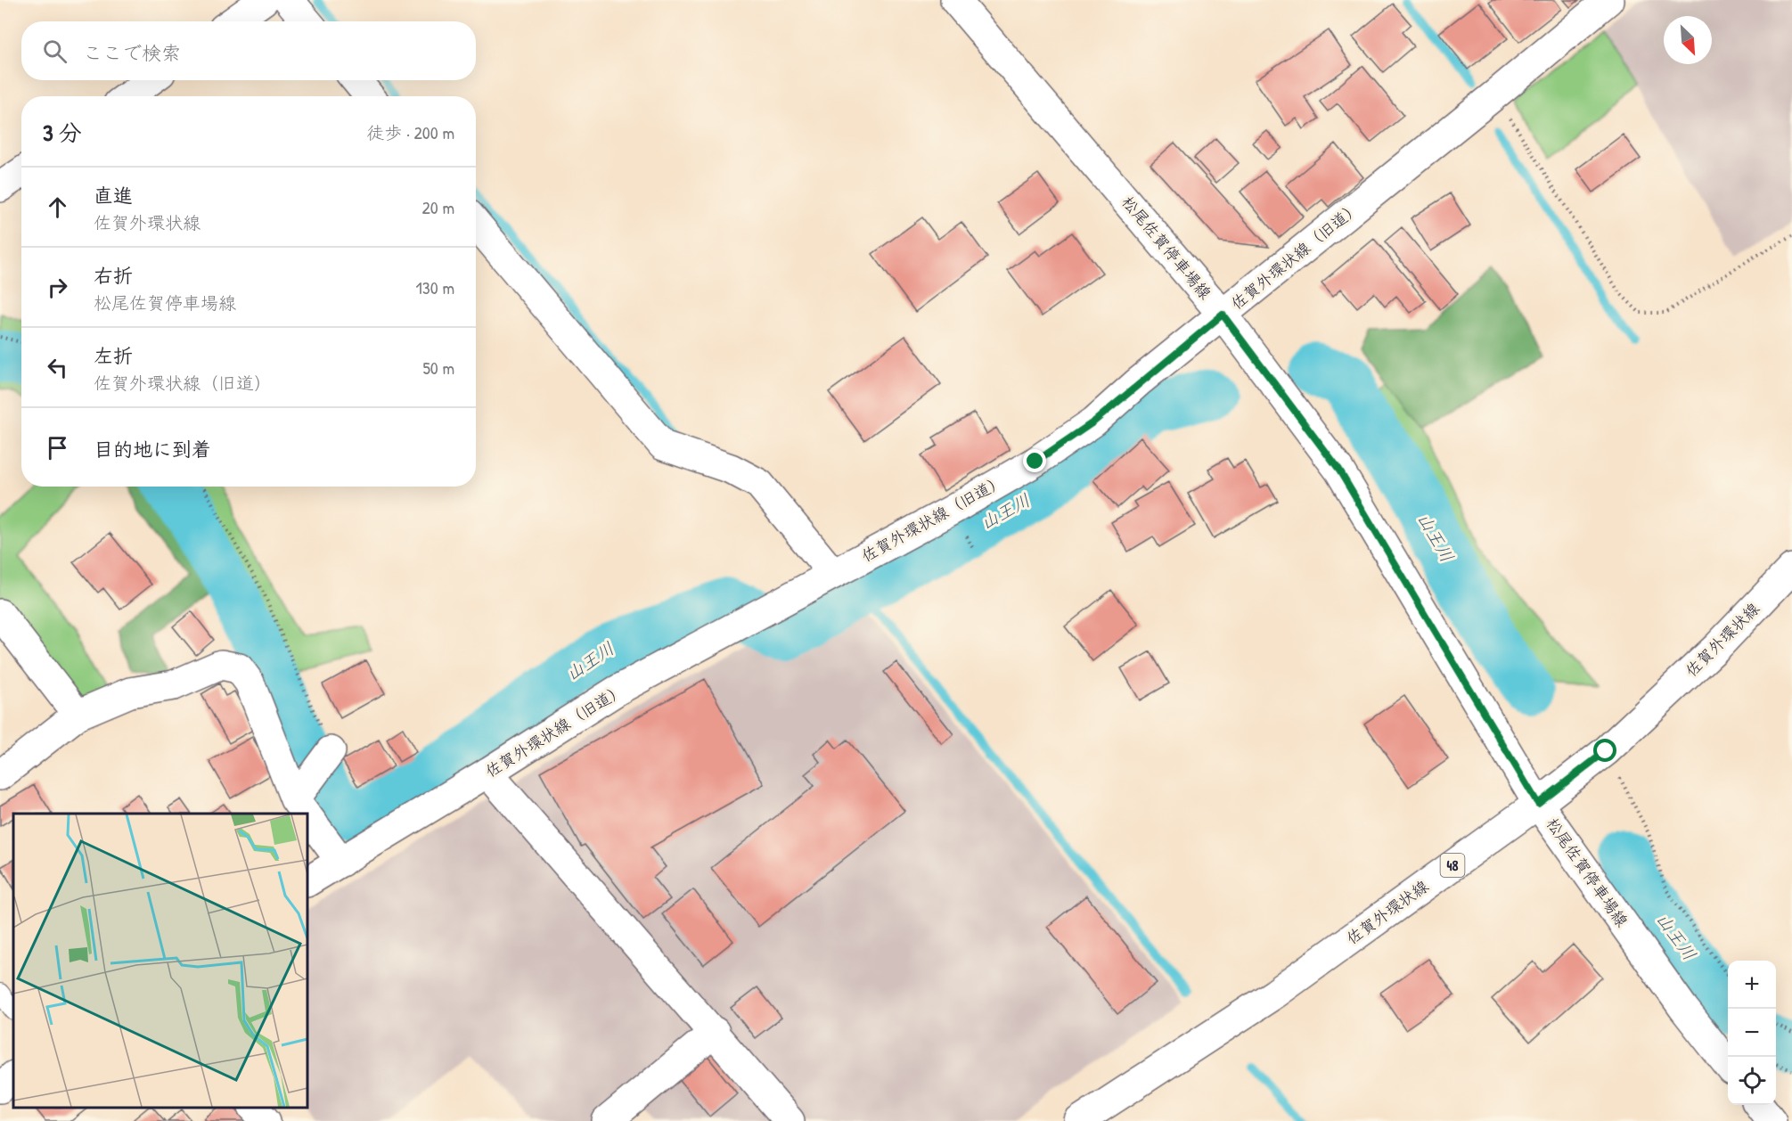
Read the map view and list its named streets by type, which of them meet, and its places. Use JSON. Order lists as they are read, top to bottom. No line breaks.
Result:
{"streets":{"street":["松尾佐賀停車場線","佐賀外環状線（旧道）","佐賀外環状線","48"]},"crossings":[["松尾佐賀停車場線","佐賀外環状線（旧道）"],["松尾佐賀停車場線","佐賀外環状線"]],"water":["山王川"],"north":"bottom right","page":{"search":"ここで検索","heading":["3 分","徒歩 · 200 m"],"list":[["直進","佐賀外環状線","20 m"],["右折","松尾佐賀停車場線","130 m"],["左折","佐賀外環状線（旧道）","50 m"],"目的地に到着"],"map_buttons":["+","−"]}}
